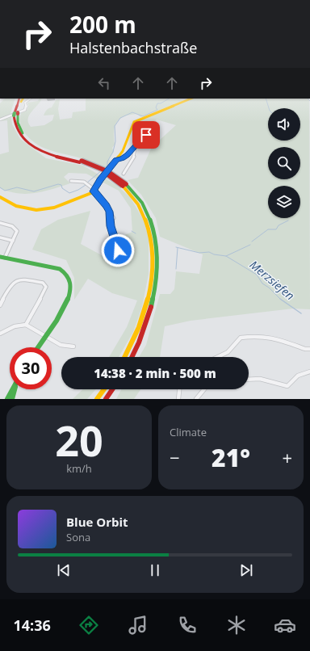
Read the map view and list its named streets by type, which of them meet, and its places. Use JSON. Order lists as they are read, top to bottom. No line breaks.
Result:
{"water":["Merzsiefen"],"page":{"turn":["200 m","Halstenbachstraße"],"limit":"30","trip":"14:38 · 2 min · 500 m","tile":[["20","km/h"],"Climate"],"heat":["−","21°","+"],"song":["Blue Orbit","Sona"],"tabs":"14:36"}}
